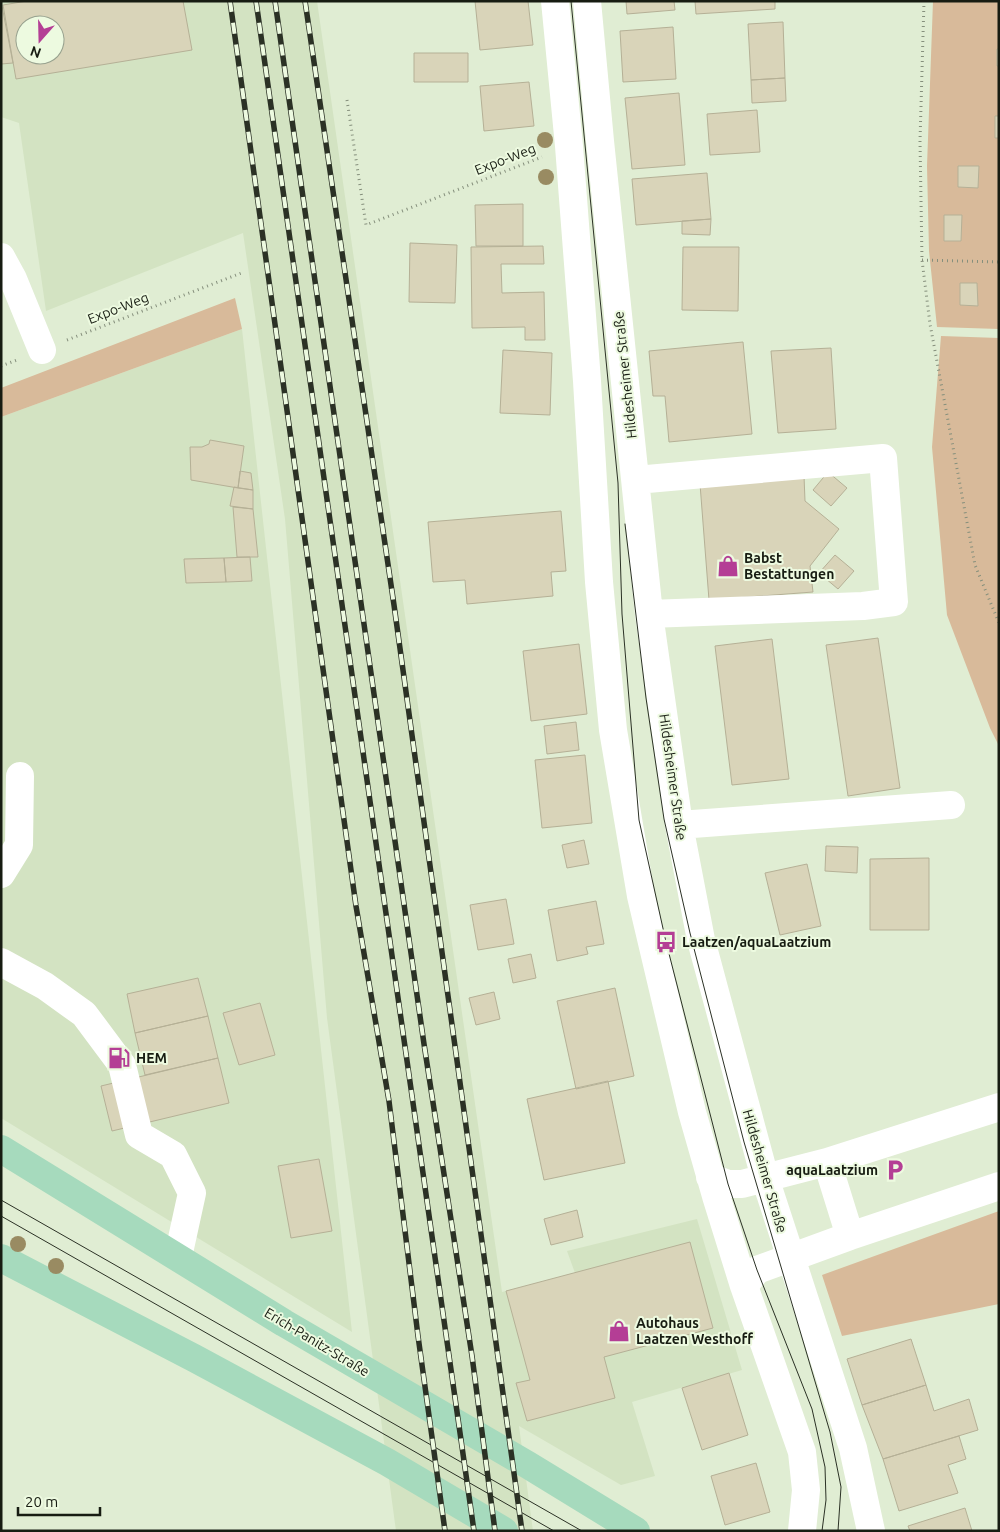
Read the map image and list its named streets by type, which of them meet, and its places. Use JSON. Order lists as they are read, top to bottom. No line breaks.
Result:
{"streets":{"main road":["Erich-Panitz-Straße"],"street":["Hildesheimer Straße"],"path":["Expo-Weg"]},"places":{"shop":["Babst Bestattungen","Autohaus Laatzen Westhoff"],"bus stop":["Laatzen/aquaLaatzium"],"fuel station":["HEM"],"parking":["aquaLaatzium"]},"scale_bar":"20 m","north":"bottom"}
